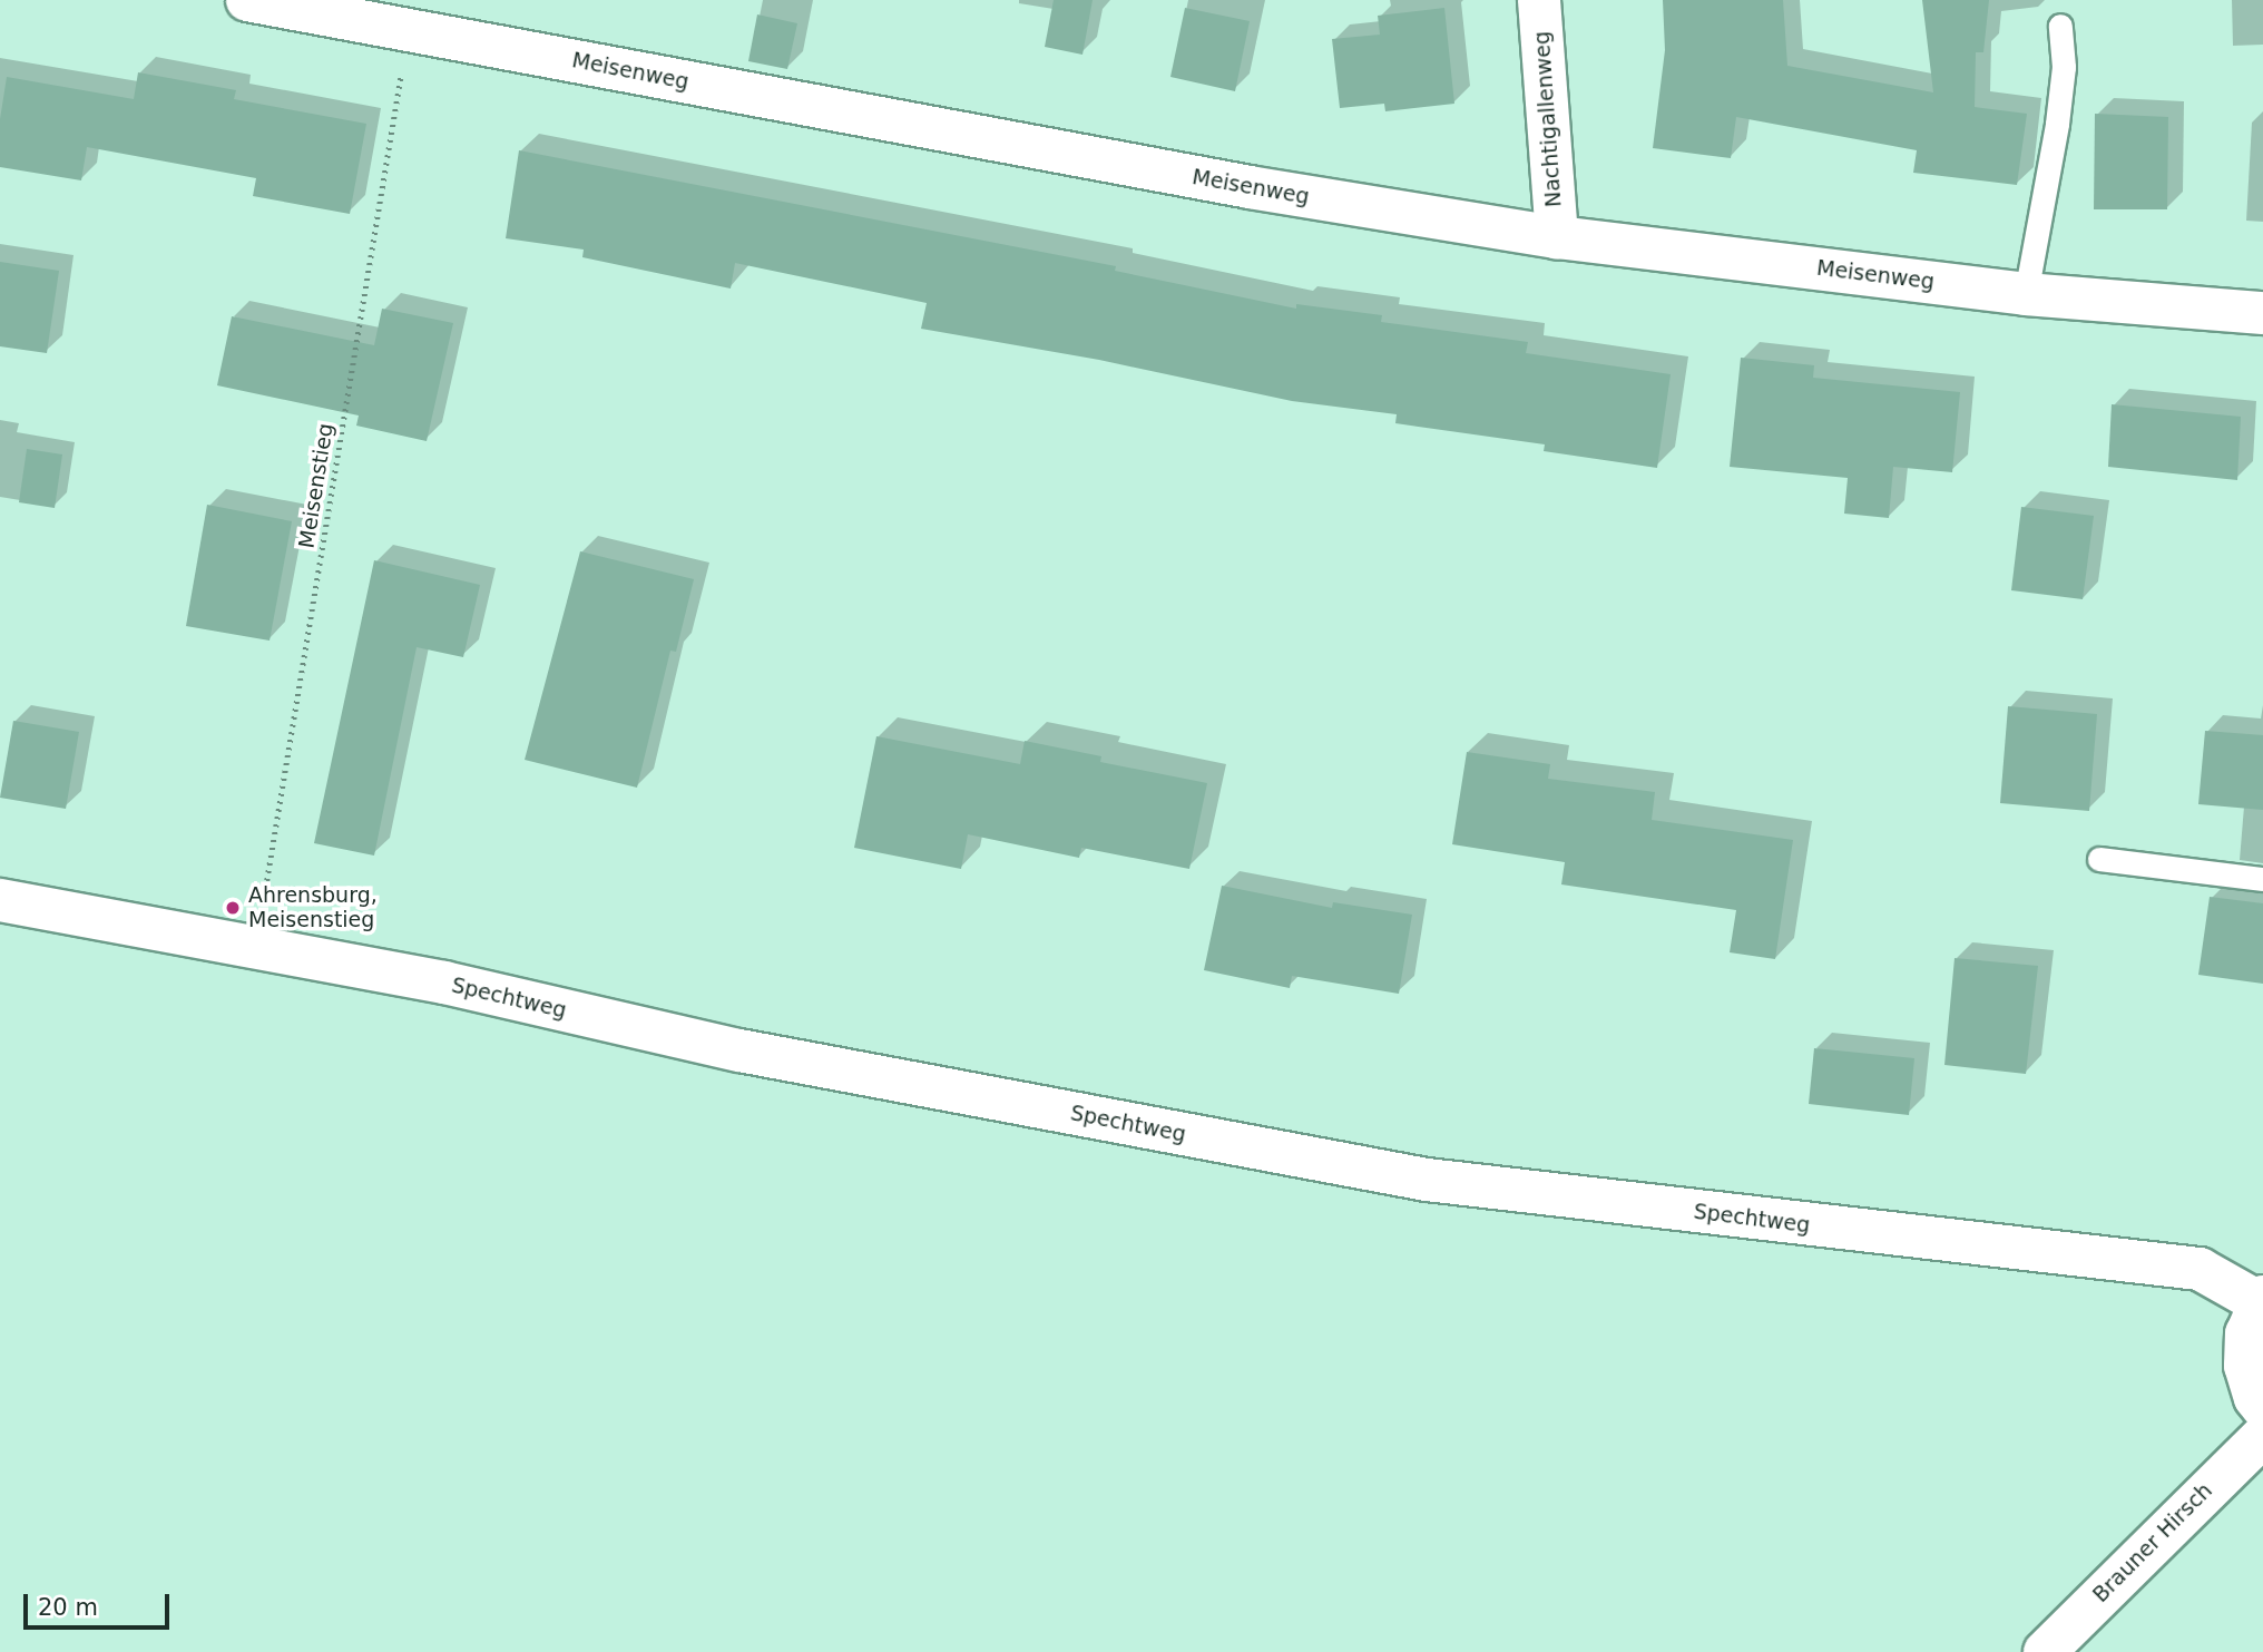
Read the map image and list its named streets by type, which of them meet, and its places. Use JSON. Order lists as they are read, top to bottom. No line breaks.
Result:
{"streets":{"street":["Meisenweg","Nachtigallenweg","Spechtweg","Brauner Hirsch"],"path":["Meisenstieg"]},"crossings":[["Meisenweg","Nachtigallenweg"],["Meisenweg","Meisenstieg"],["Meisenstieg","Spechtweg"]],"places":["Ahrensburg, Meisenstieg"],"scale_bar":"20 m"}
